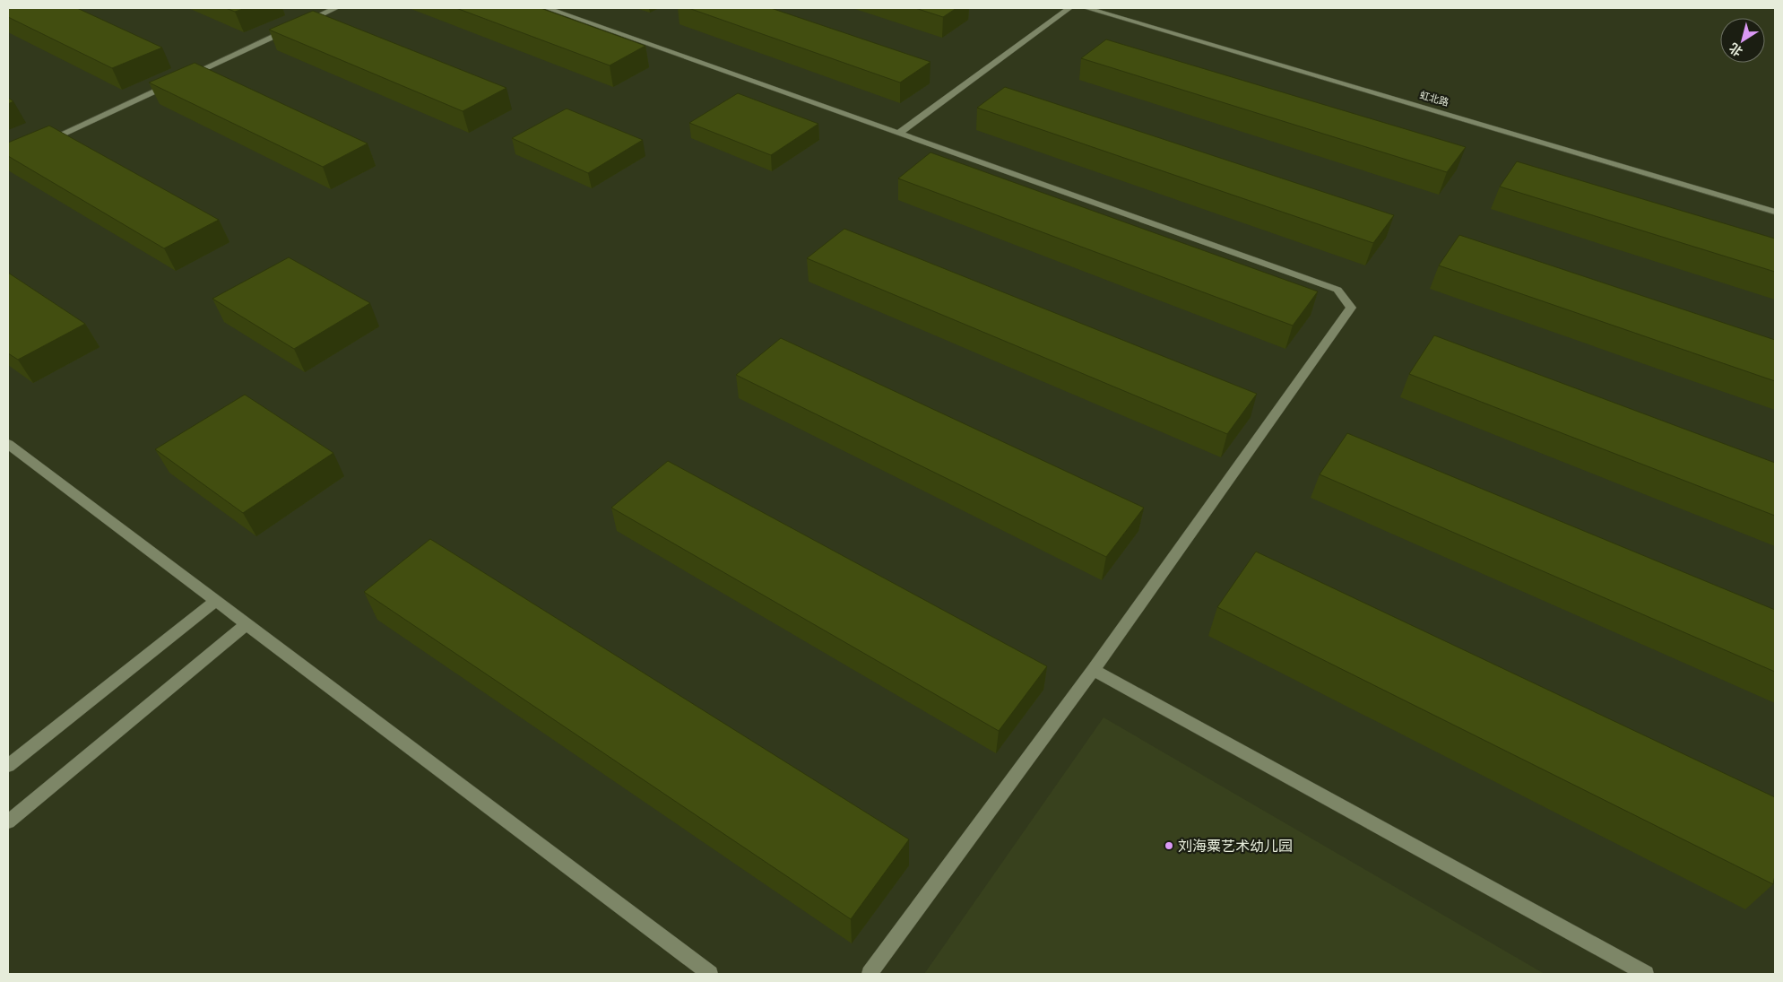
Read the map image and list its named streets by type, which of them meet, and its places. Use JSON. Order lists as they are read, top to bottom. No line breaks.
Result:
{"streets":{"street":["虹北路"]},"places":["刘海粟艺术幼儿园"],"north":"bottom left"}
